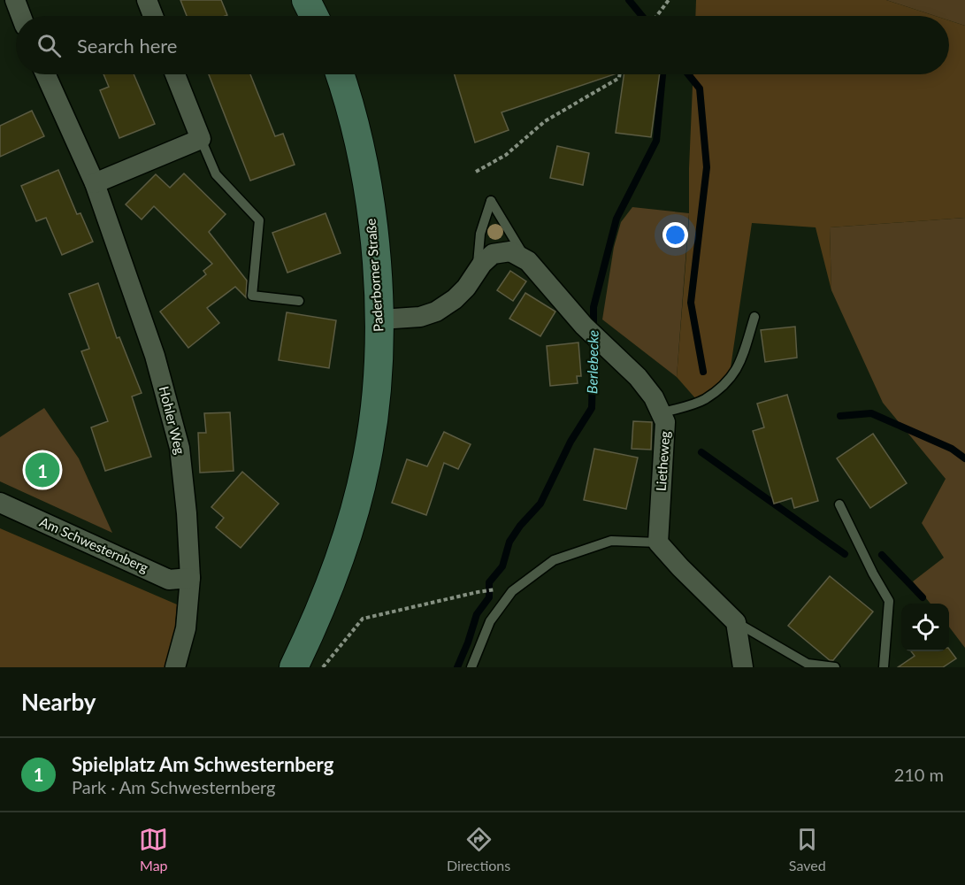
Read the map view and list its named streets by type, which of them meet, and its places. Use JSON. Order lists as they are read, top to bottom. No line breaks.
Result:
{"streets":{"main road":["Paderborner Straße"],"street":["Hohler Weg","Lietheweg","Am Schwesternberg"]},"crossings":[["Paderborner Straße","Lietheweg"],["Hohler Weg","Am Schwesternberg"]],"water":["Berlebecke"],"page":{"search":"Search here","pins":"1","heading":"Nearby","list":[{"mark":"1","name":"Spielplatz Am Schwesternberg","note":"Park · Am Schwesternberg","value":"210 m"}],"nav":["Map","Directions","Saved"]}}
